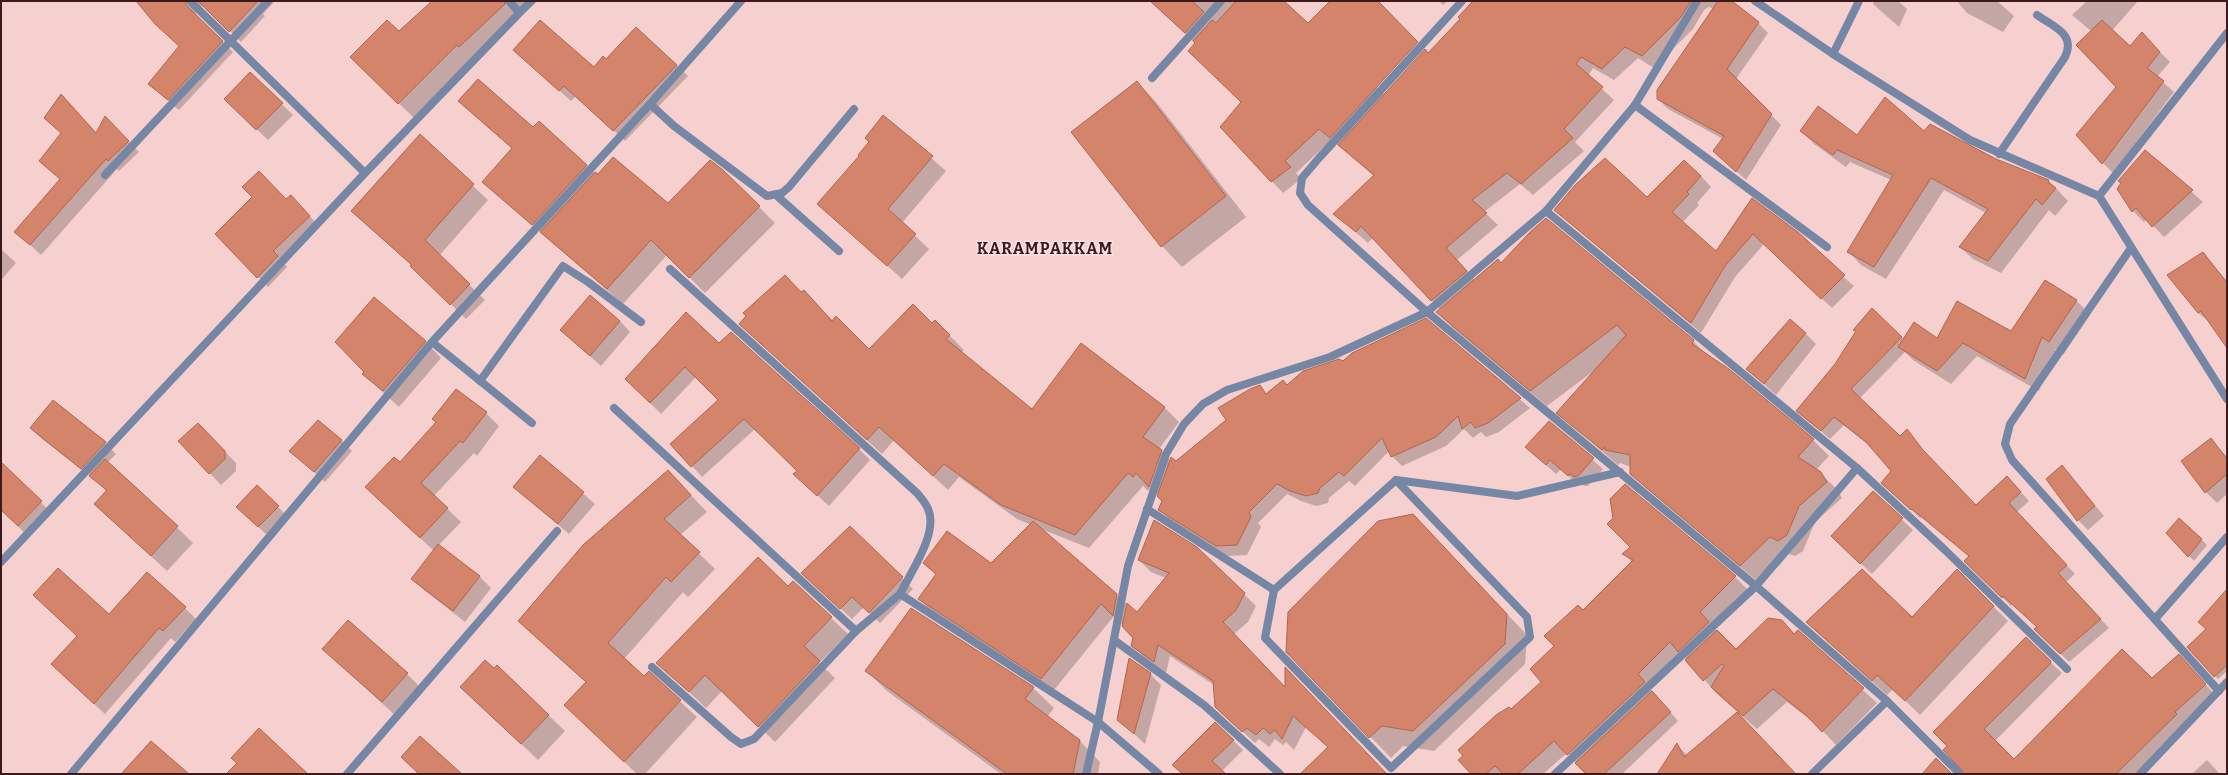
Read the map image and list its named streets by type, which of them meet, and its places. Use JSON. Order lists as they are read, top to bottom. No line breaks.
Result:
{"districts":["KARAMPAKKAM"]}
